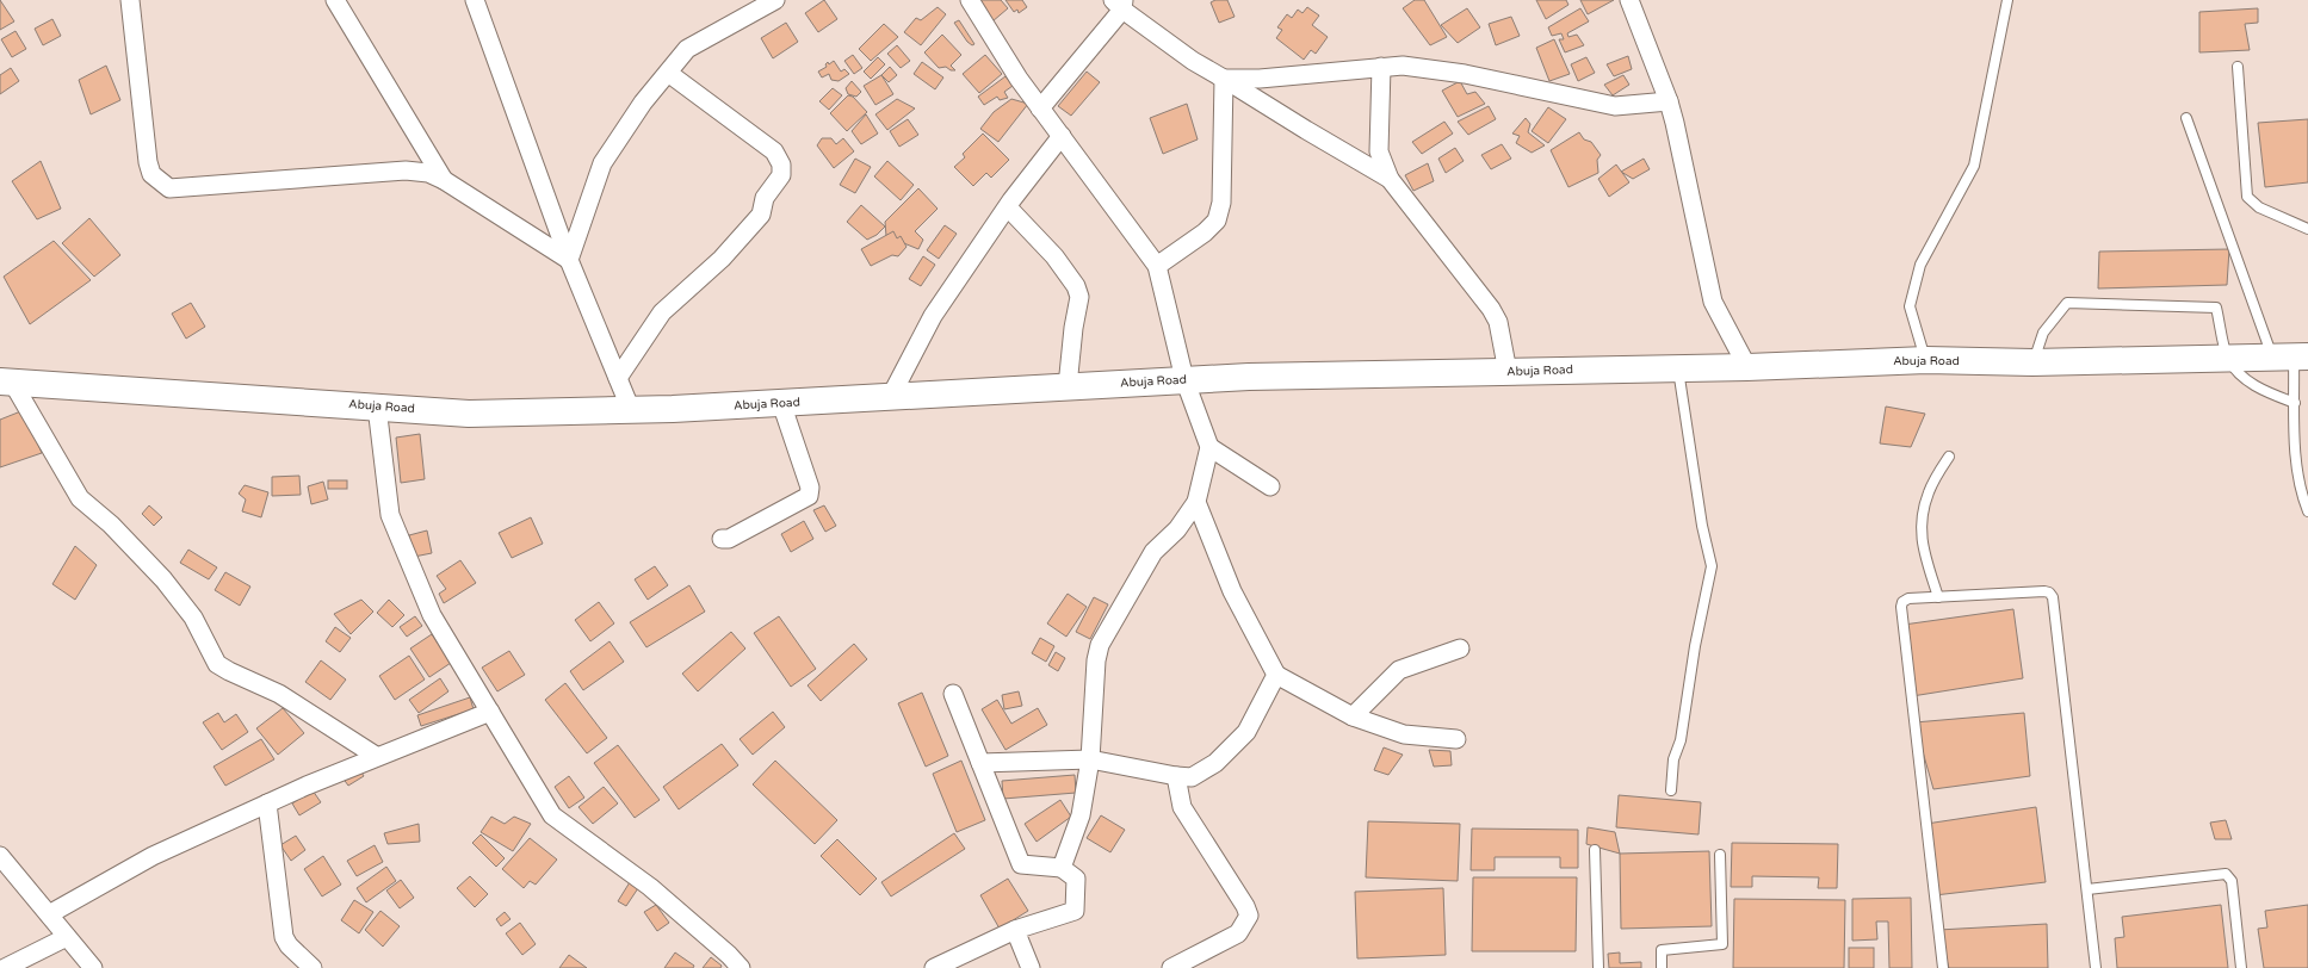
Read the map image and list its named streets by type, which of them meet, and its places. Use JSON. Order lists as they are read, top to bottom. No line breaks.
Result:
{"streets":{"main road":["Abuja Road"]}}
